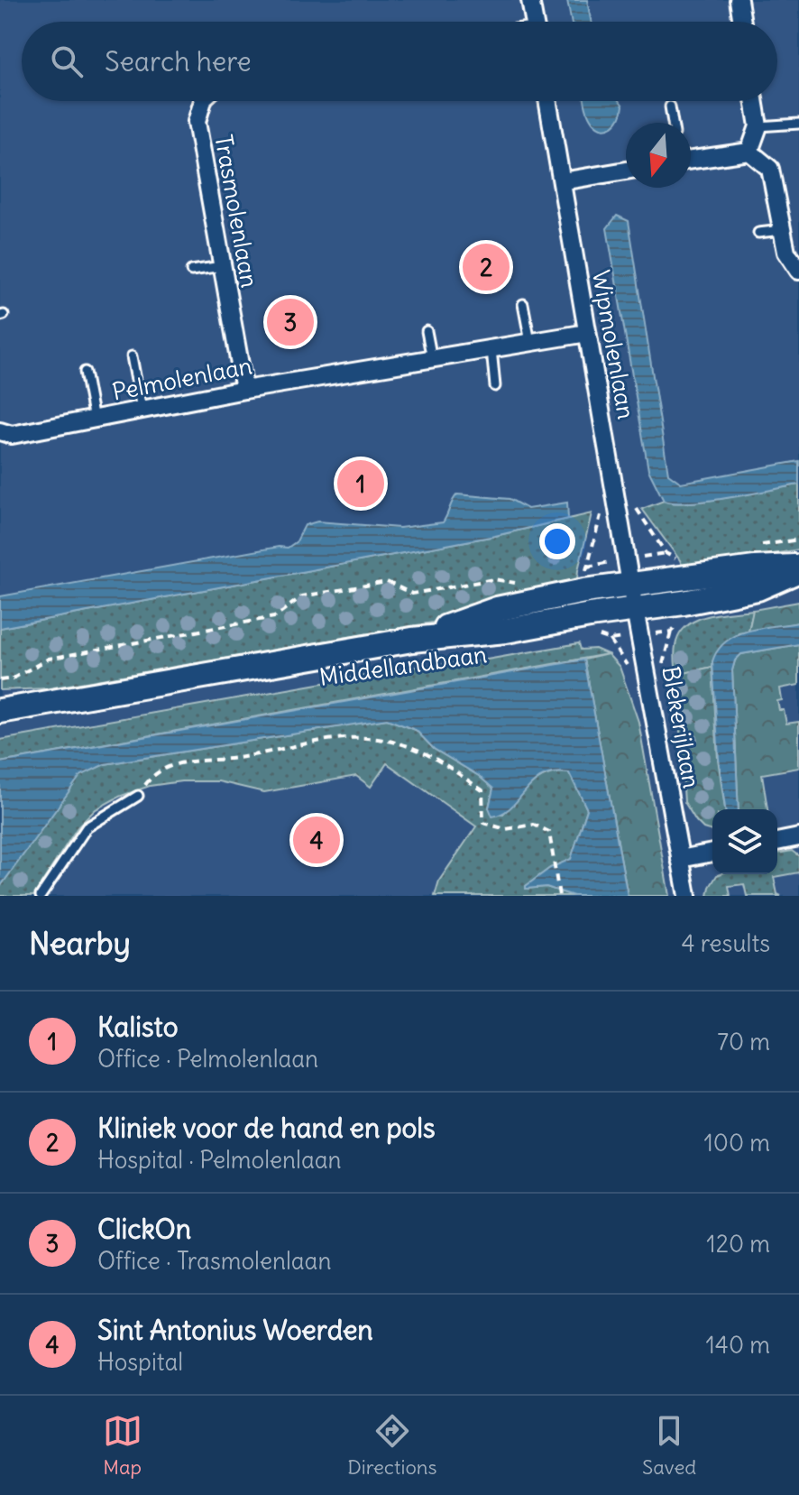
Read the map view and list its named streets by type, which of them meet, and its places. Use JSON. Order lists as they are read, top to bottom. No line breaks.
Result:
{"streets":{"main road":["Middellandbaan"],"street":["Trasmolenlaan","Wipmolenlaan","Pelmolenlaan","Blekerijlaan"]},"crossings":[["Trasmolenlaan","Pelmolenlaan"],["Wipmolenlaan","Pelmolenlaan"],["Wipmolenlaan","Middellandbaan"],["Wipmolenlaan","Blekerijlaan"],["Middellandbaan","Blekerijlaan"]],"north":"bottom","page":{"search":"Search here","pins":["2","3","1","4"],"heading":["Nearby","4 results"],"list":[{"mark":"1","name":"Kalisto","note":"Office · Pelmolenlaan","value":"70 m"},{"mark":"2","name":"Kliniek voor de hand en pols","note":"Hospital · Pelmolenlaan","value":"100 m"},{"mark":"3","name":"ClickOn","note":"Office · Trasmolenlaan","value":"120 m"},{"mark":"4","name":"Sint Antonius Woerden","note":"Hospital","value":"140 m"}],"nav":["Map","Directions","Saved"]}}
